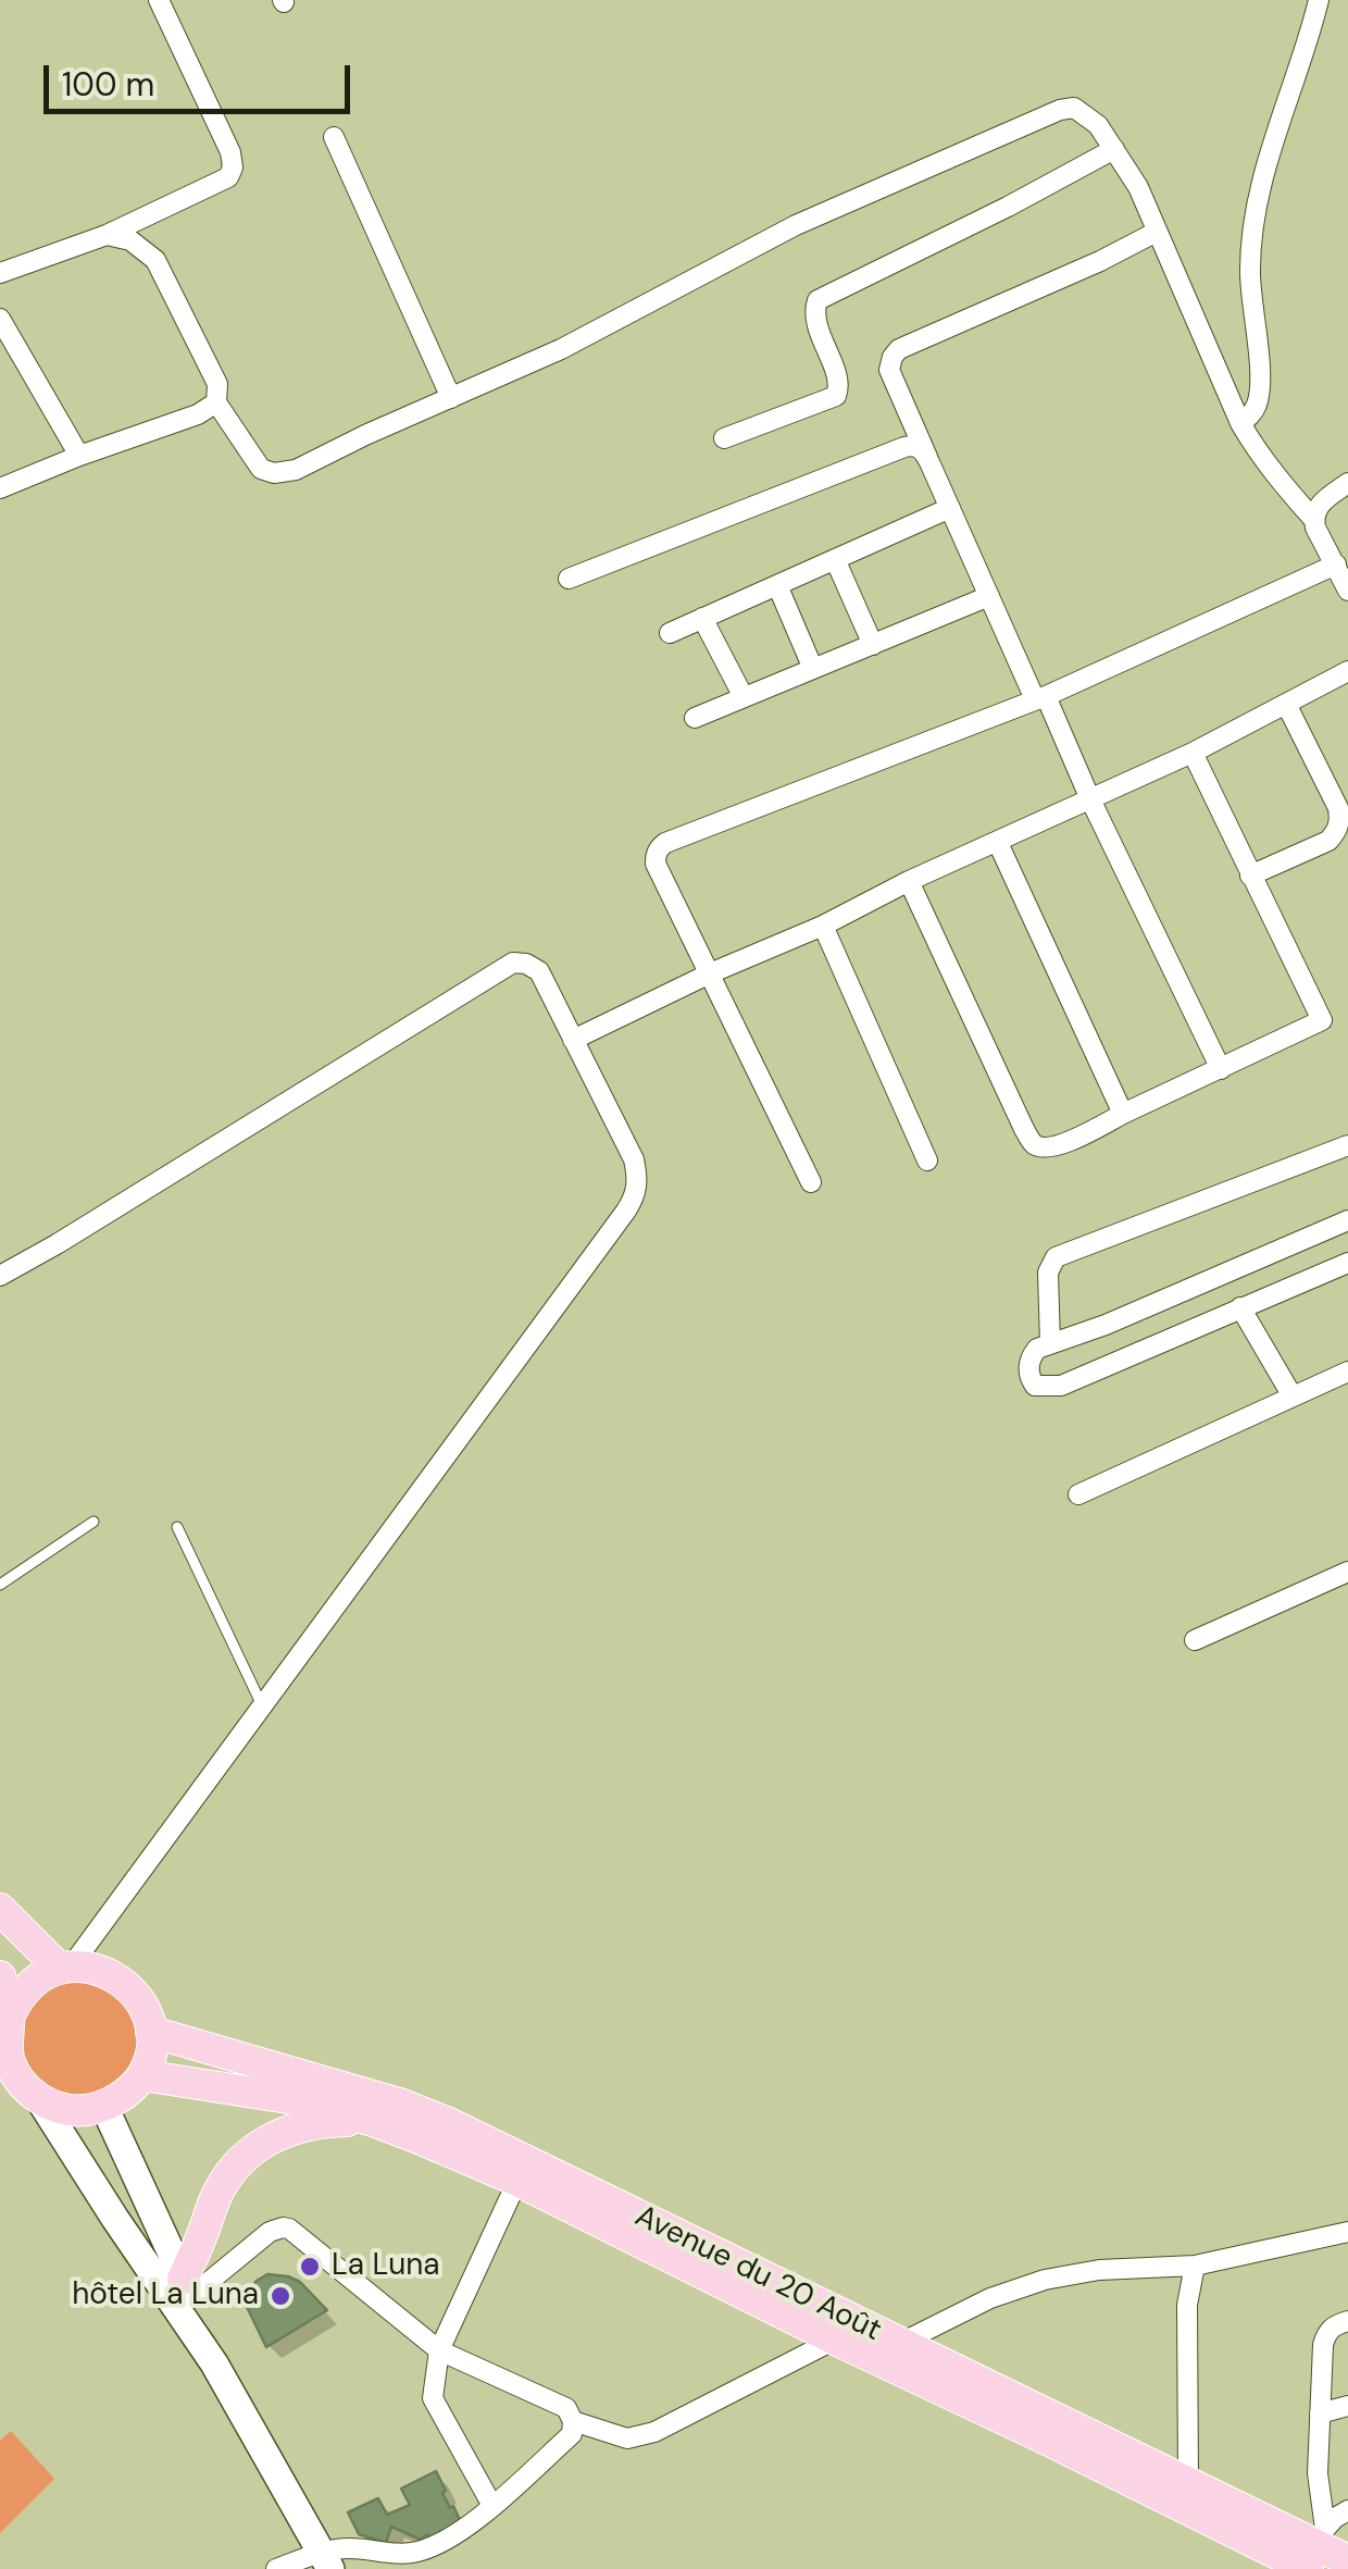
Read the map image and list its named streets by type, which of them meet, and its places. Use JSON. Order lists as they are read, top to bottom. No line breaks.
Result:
{"streets":{"main road":["Avenue du 20 Août"]},"places":["La Luna","hôtel La Luna"],"scale_bar":"100 m"}
